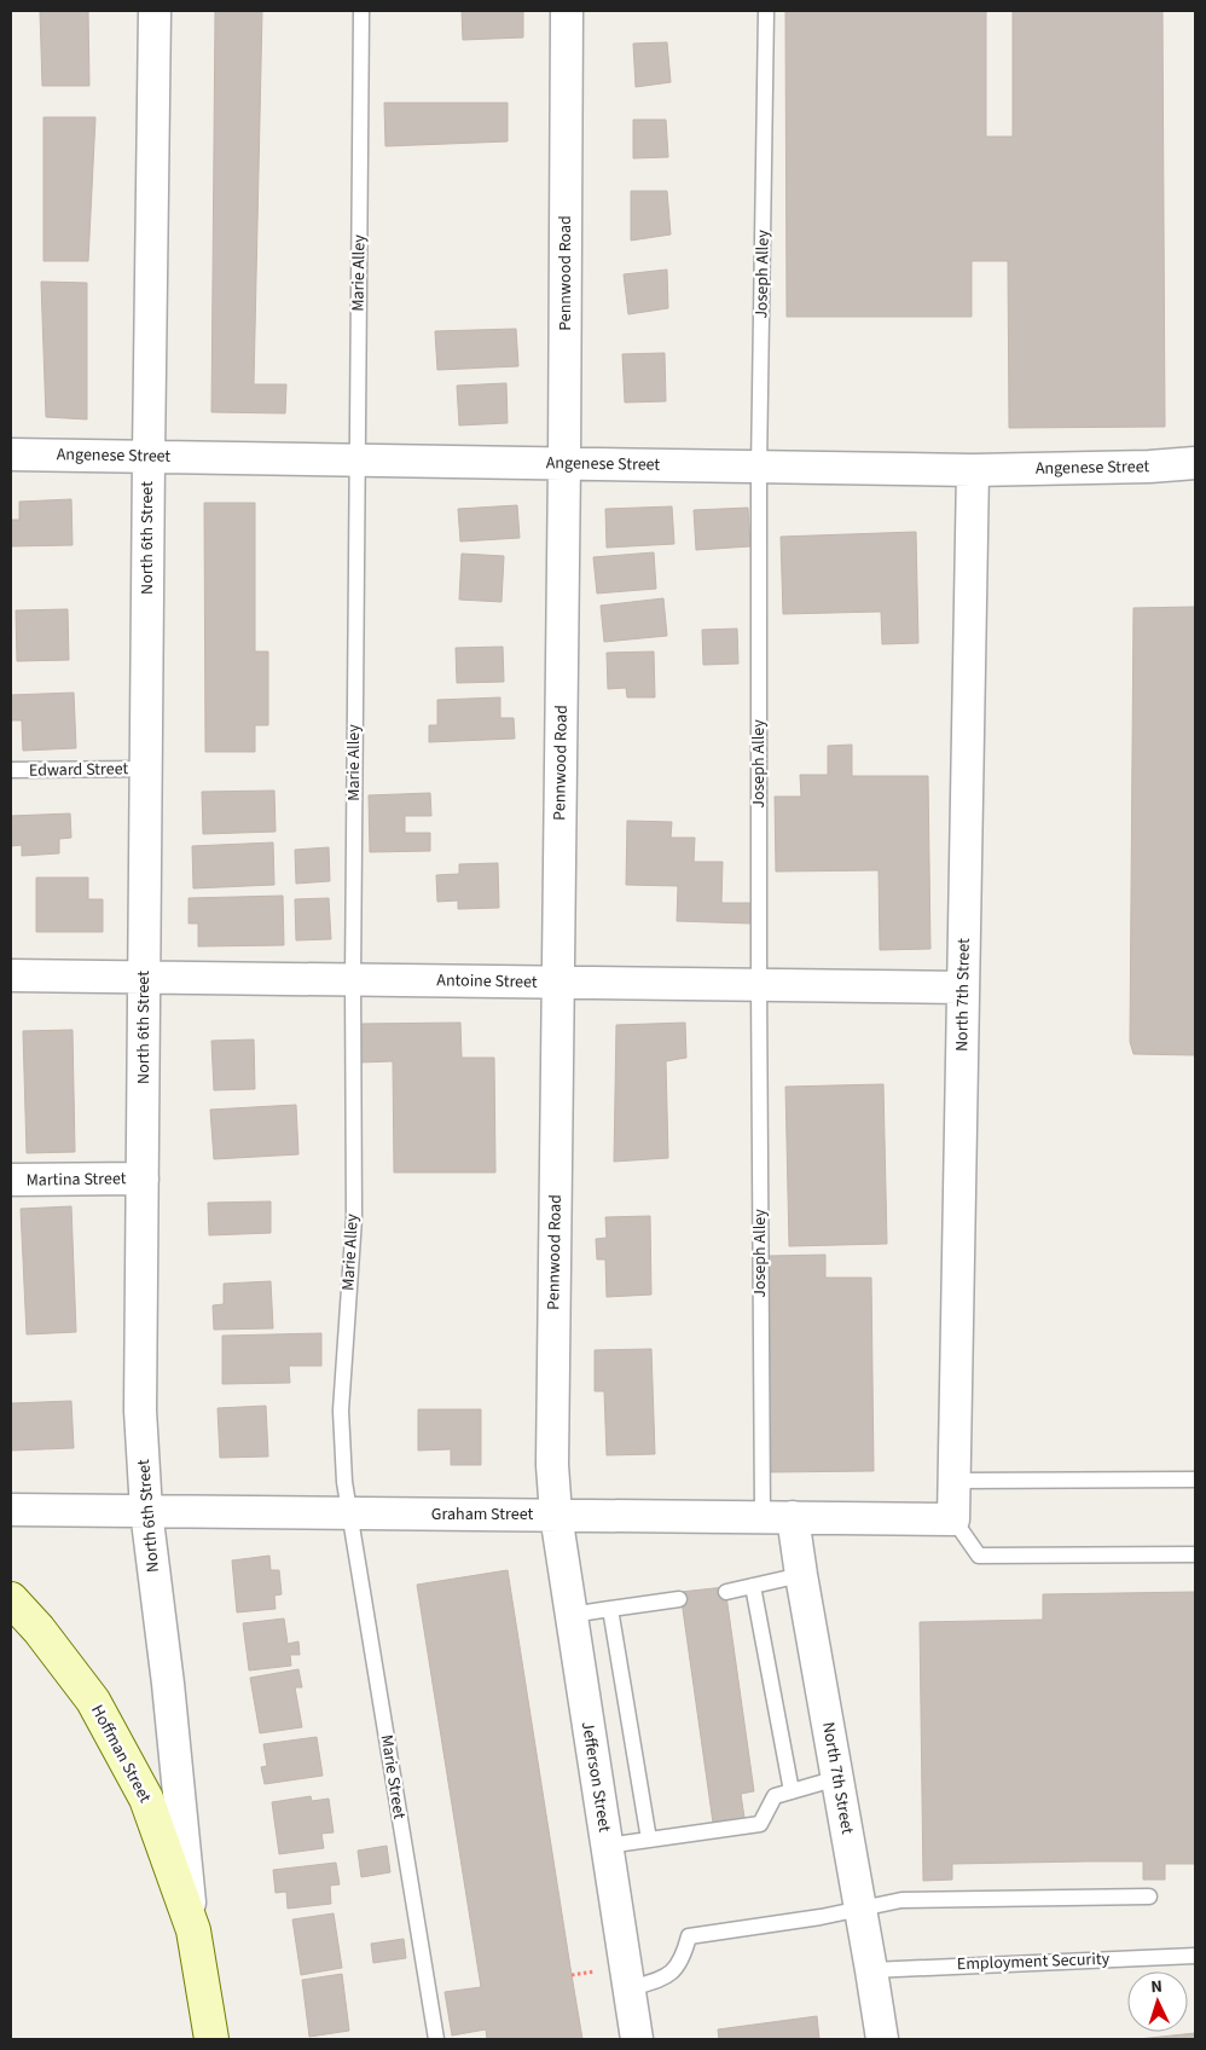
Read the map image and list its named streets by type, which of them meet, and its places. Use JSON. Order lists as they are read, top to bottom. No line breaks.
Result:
{"streets":{"street":["Pennwood Road","Angenese Street","North 6th Street","Antoine Street","North 7th Street","Martina Street","Graham Street","Hoffman Street","Jefferson Street"],"lane":["Marie Alley","Joseph Alley","Edward Street","Marie Street","Employment Security"]},"crossings":[["Marie Alley","Angenese Street"],["Marie Alley","Antoine Street"],["Marie Alley","Graham Street"],["Marie Alley","Marie Street"],["Pennwood Road","Angenese Street"],["Pennwood Road","Antoine Street"],["Pennwood Road","Graham Street"],["Pennwood Road","Jefferson Street"],["Joseph Alley","Angenese Street"],["Joseph Alley","Antoine Street"],["Joseph Alley","North 7th Street"],["Joseph Alley","Graham Street"],["Angenese Street","North 6th Street"],["Angenese Street","North 7th Street"],["North 6th Street","Edward Street"],["North 6th Street","Antoine Street"],["North 6th Street","Martina Street"],["North 6th Street","Graham Street"],["North 6th Street","Hoffman Street"],["Antoine Street","North 7th Street"],["North 7th Street","Graham Street"],["North 7th Street","Employment Security"],["Graham Street","Marie Street"],["Graham Street","Jefferson Street"]],"north":"top"}
